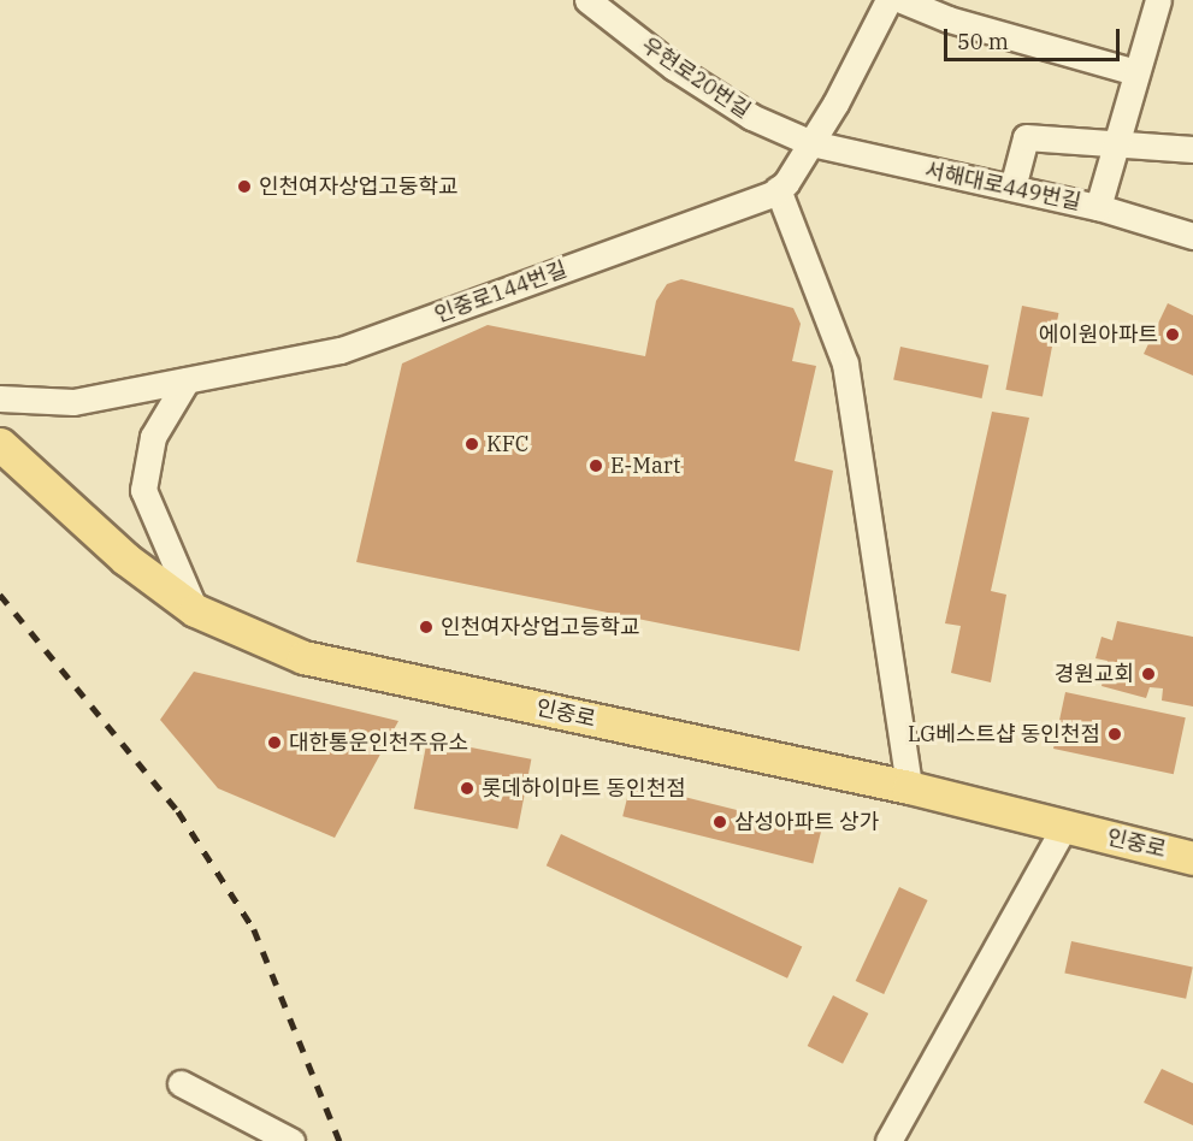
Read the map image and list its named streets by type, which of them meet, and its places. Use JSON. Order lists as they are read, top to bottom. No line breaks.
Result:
{"streets":{"main road":["인중로"],"street":["우현로20번길","서해대로449번길","인중로144번길"]},"crossings":[["우현로20번길","서해대로449번길"]],"places":["인천여자상업고둥학교","에이원아파트","KFC","E-Mart","인천여자상업고등학교","경원교회","LG베스트샵 동인천점","대한통운인천주유소","롯데하이마트 동인천점","삼성아파트 상가"],"scale_bar":"50 m"}
